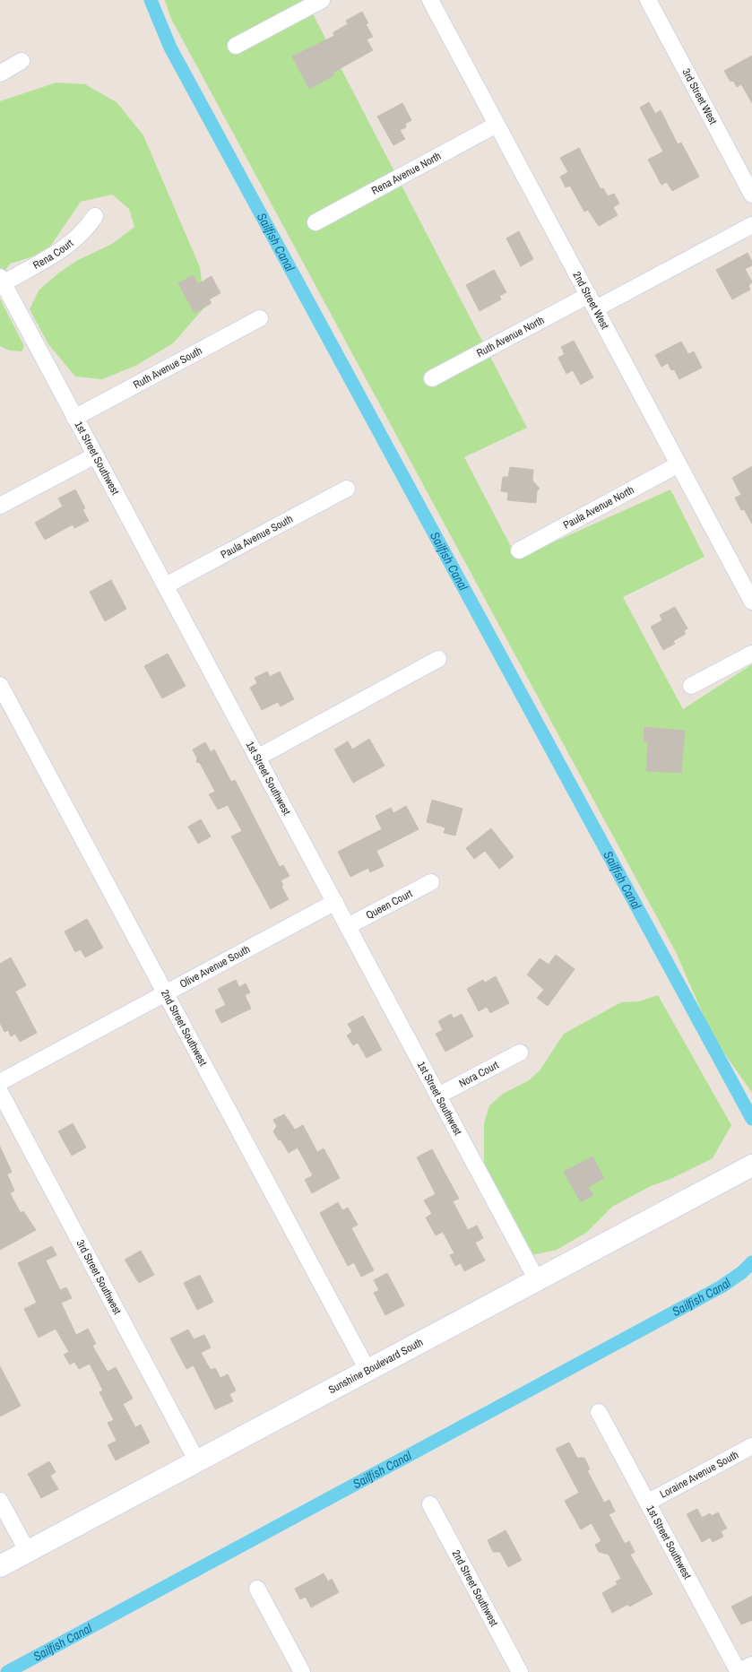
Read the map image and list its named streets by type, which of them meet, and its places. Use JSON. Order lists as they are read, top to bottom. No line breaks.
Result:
{"streets":{"street":["3rd Street West","Rena Avenue North","Rena Court","2nd Street West","Ruth Avenue North","Ruth Avenue South","1st Street Southwest","Paula Avenue North","Paula Avenue South","Queen Court","Olive Avenue South","2nd Street Southwest","Nora Court","3rd Street Southwest","Sunshine Boulevard South","Loraine Avenue South"]},"crossings":[["Rena Avenue North","2nd Street West"],["Rena Court","1st Street Southwest"],["2nd Street West","Ruth Avenue North"],["2nd Street West","Paula Avenue North"],["Ruth Avenue South","1st Street Southwest"],["1st Street Southwest","Paula Avenue South"],["1st Street Southwest","Queen Court"],["1st Street Southwest","Olive Avenue South"],["1st Street Southwest","Nora Court"],["1st Street Southwest","Sunshine Boulevard South"],["1st Street Southwest","Loraine Avenue South"],["Olive Avenue South","2nd Street Southwest"],["2nd Street Southwest","Sunshine Boulevard South"],["3rd Street Southwest","Sunshine Boulevard South"]],"water":["Sailfish Canal"]}
